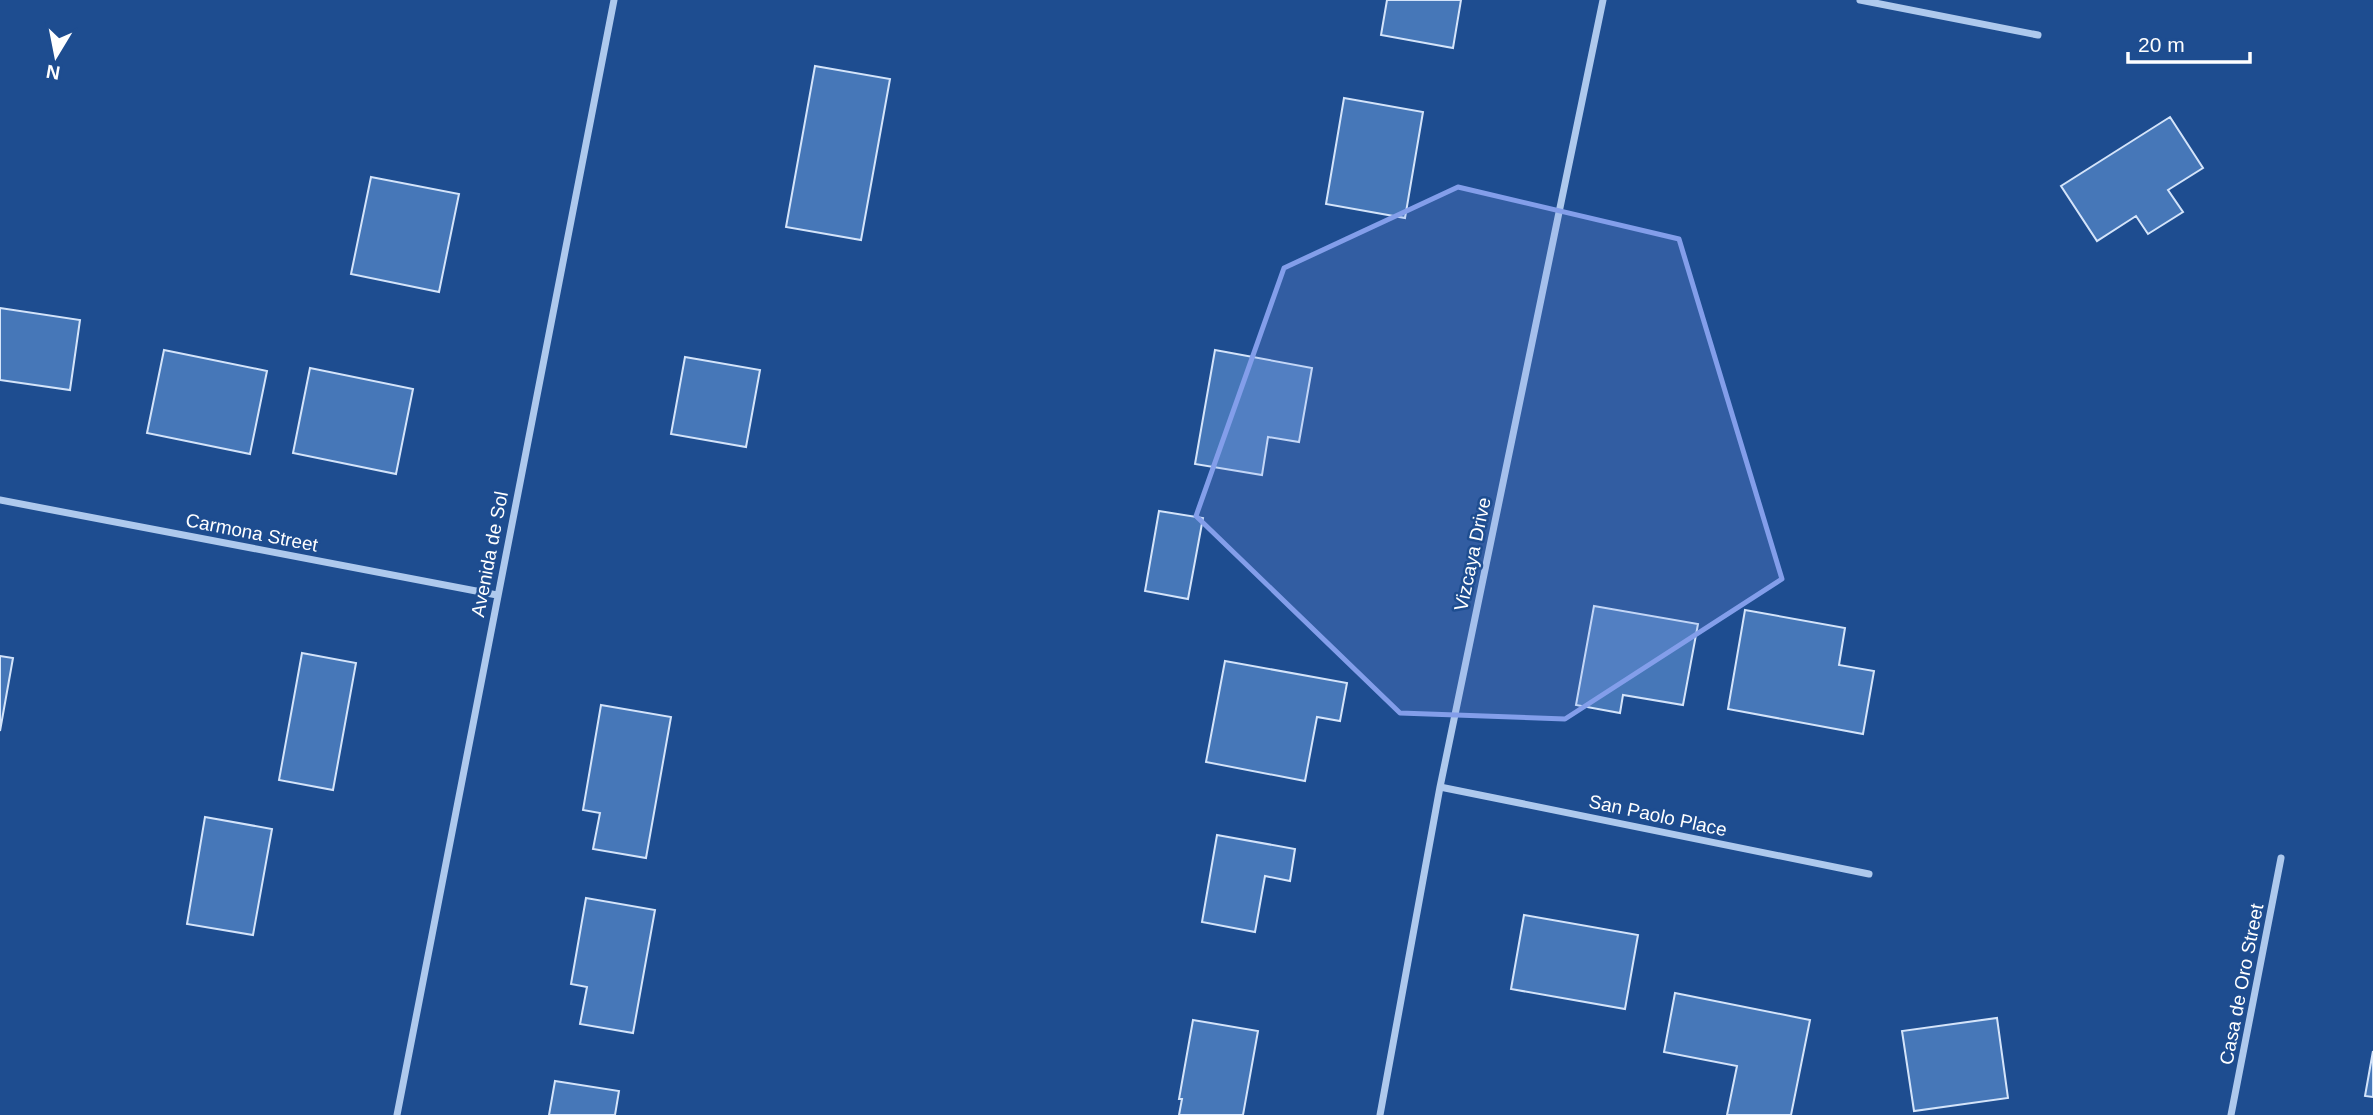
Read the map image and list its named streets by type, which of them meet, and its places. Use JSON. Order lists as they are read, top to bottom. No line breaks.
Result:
{"streets":{"street":["Carmona Street","Avenida de Sol","Vizcaya Drive","San Paolo Place","Casa de Oro Street"]},"crossings":[["Carmona Street","Avenida de Sol"],["Vizcaya Drive","San Paolo Place"]],"scale_bar":"20 m","north":"bottom"}
